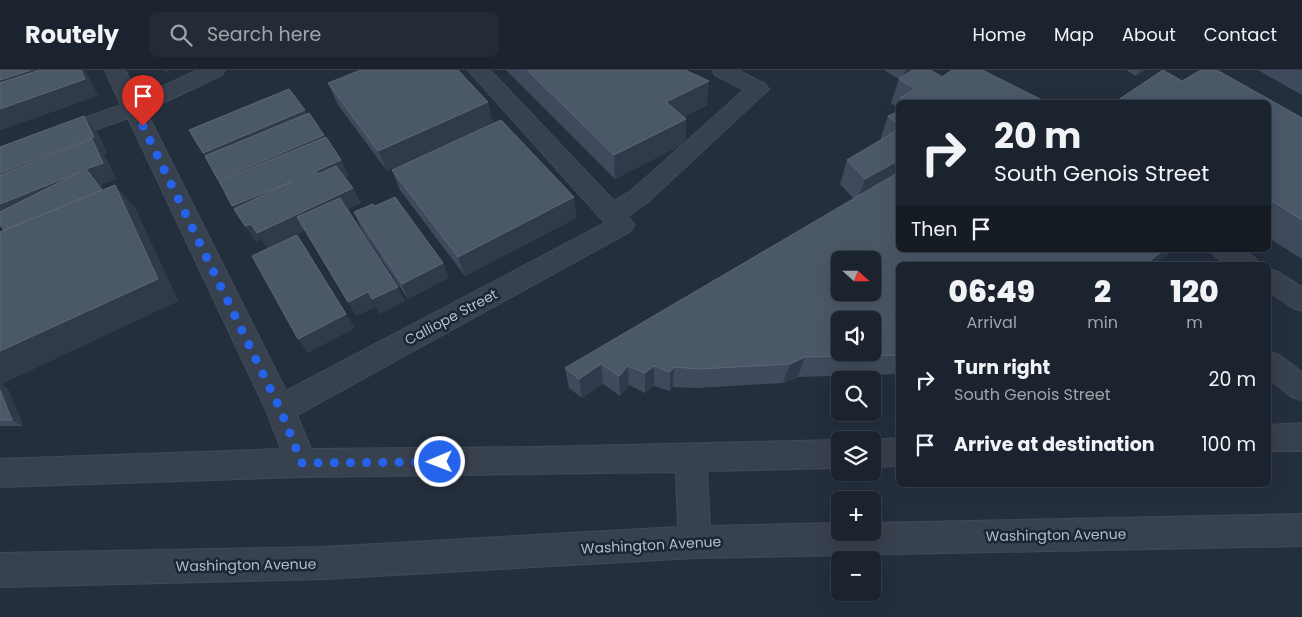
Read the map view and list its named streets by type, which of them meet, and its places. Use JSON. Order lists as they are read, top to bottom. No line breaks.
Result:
{"streets":{"street":["Calliope Street","Washington Avenue"]},"north":"right","page":{"header":"Routely","search":"Search here","nav":["Home","Map","About","Contact"],"turn":["20 m","South Genois Street"],"then":"Then","map_buttons":["+","−"],"eta":["06:49","Arrival","2","min","120","m"],"list":[{"name":"Turn right","note":"South Genois Street","value":"20 m"},{"name":"Arrive at destination","value":"100 m"}]}}
